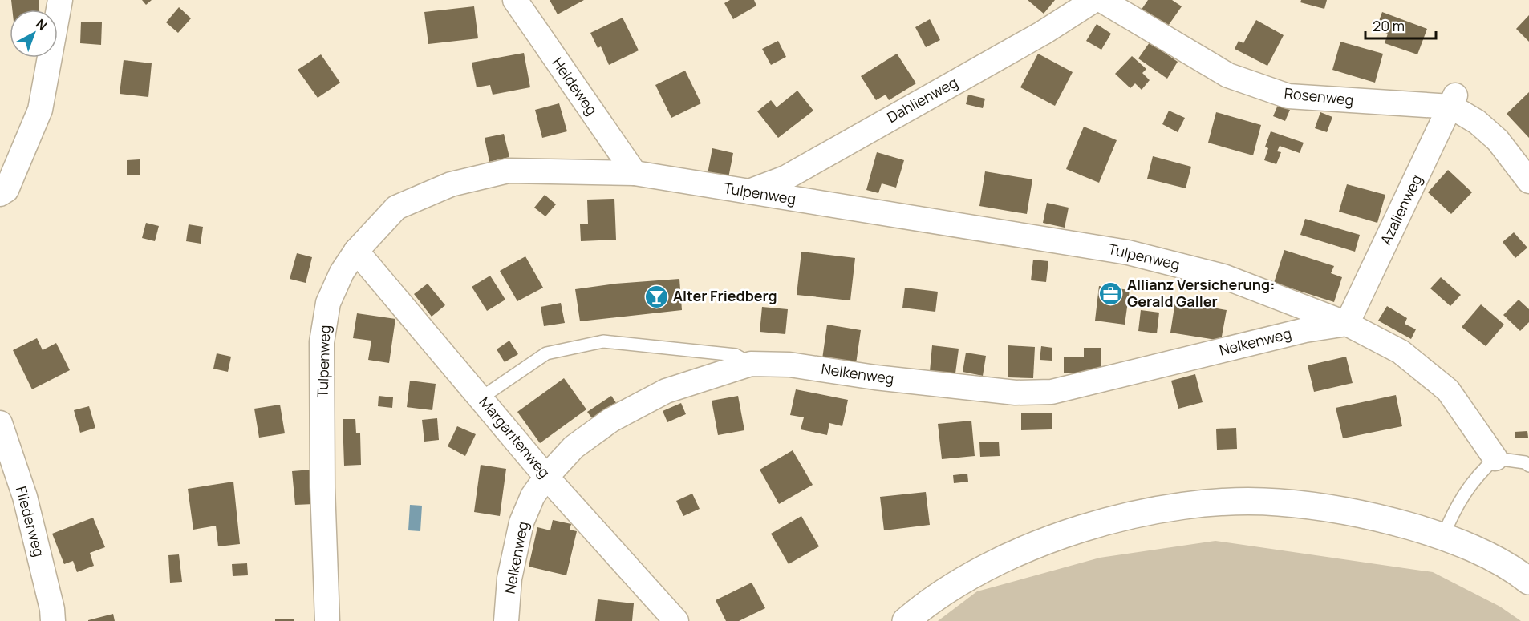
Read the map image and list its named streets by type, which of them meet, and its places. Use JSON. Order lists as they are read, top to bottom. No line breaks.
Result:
{"streets":{"street":["Heideweg","Rosenweg","Dahlienweg","Tulpenweg","Azalienweg","Nelkenweg","Margaritenweg","Fliederweg"]},"crossings":[["Heideweg","Tulpenweg"],["Rosenweg","Azalienweg"],["Dahlienweg","Tulpenweg"],["Tulpenweg","Azalienweg"],["Tulpenweg","Nelkenweg"],["Tulpenweg","Margaritenweg"],["Azalienweg","Nelkenweg"],["Nelkenweg","Margaritenweg"]],"places":{"office":["Allianz Versicherung: Gerald Galler"],"bar":["Alter Friedberg"]},"scale_bar":"20 m","north":"top right"}
